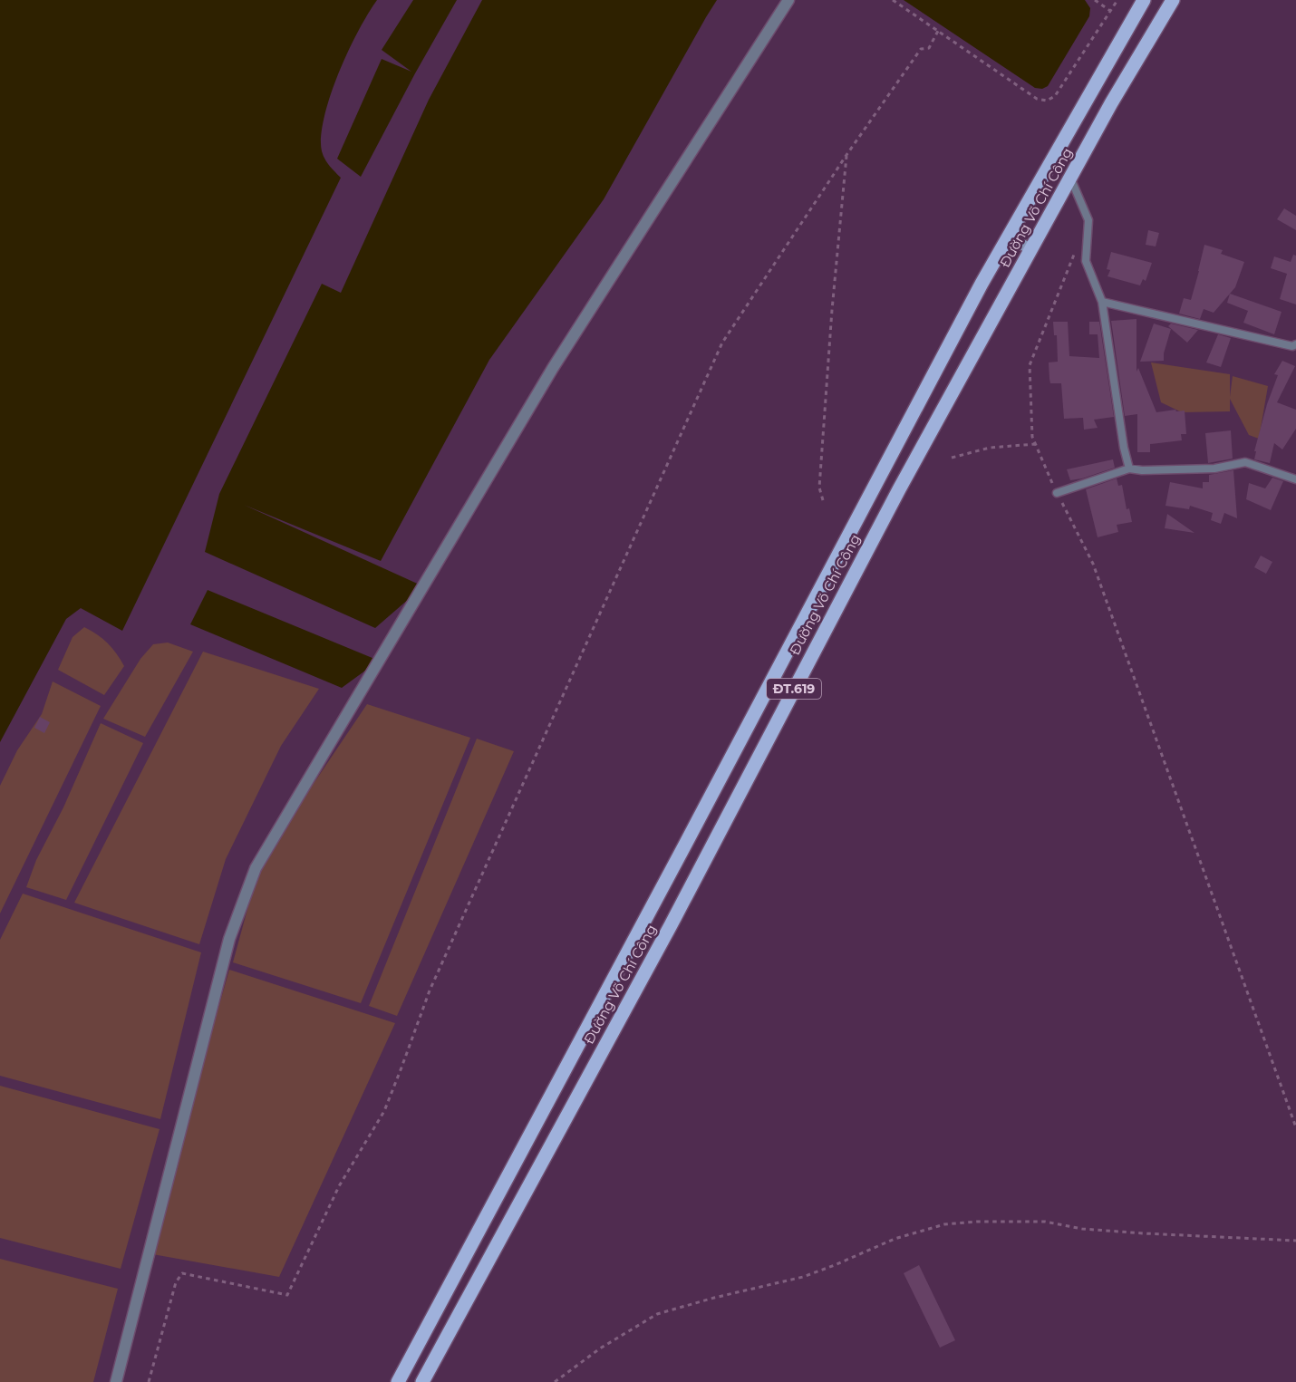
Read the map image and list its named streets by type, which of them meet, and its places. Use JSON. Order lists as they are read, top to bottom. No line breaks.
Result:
{"streets":{"main road":["Đường Võ Chí Công","ĐT.619"]}}
